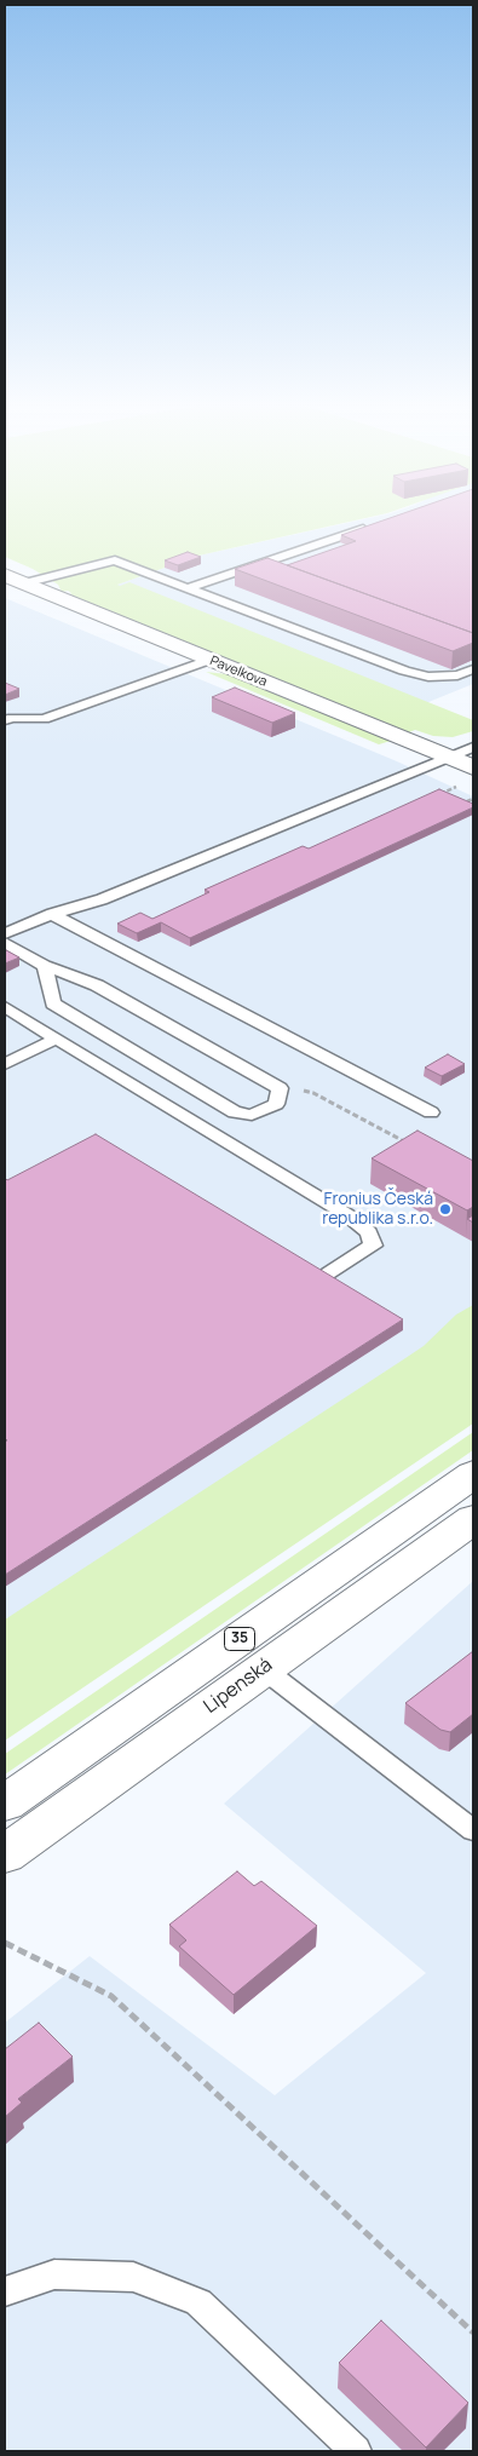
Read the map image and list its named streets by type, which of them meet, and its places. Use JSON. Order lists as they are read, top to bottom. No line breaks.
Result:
{"streets":{"main road":["Pavelkova","35","Lipenská"]},"places":["Fronius Česká republika s.r.o."]}
